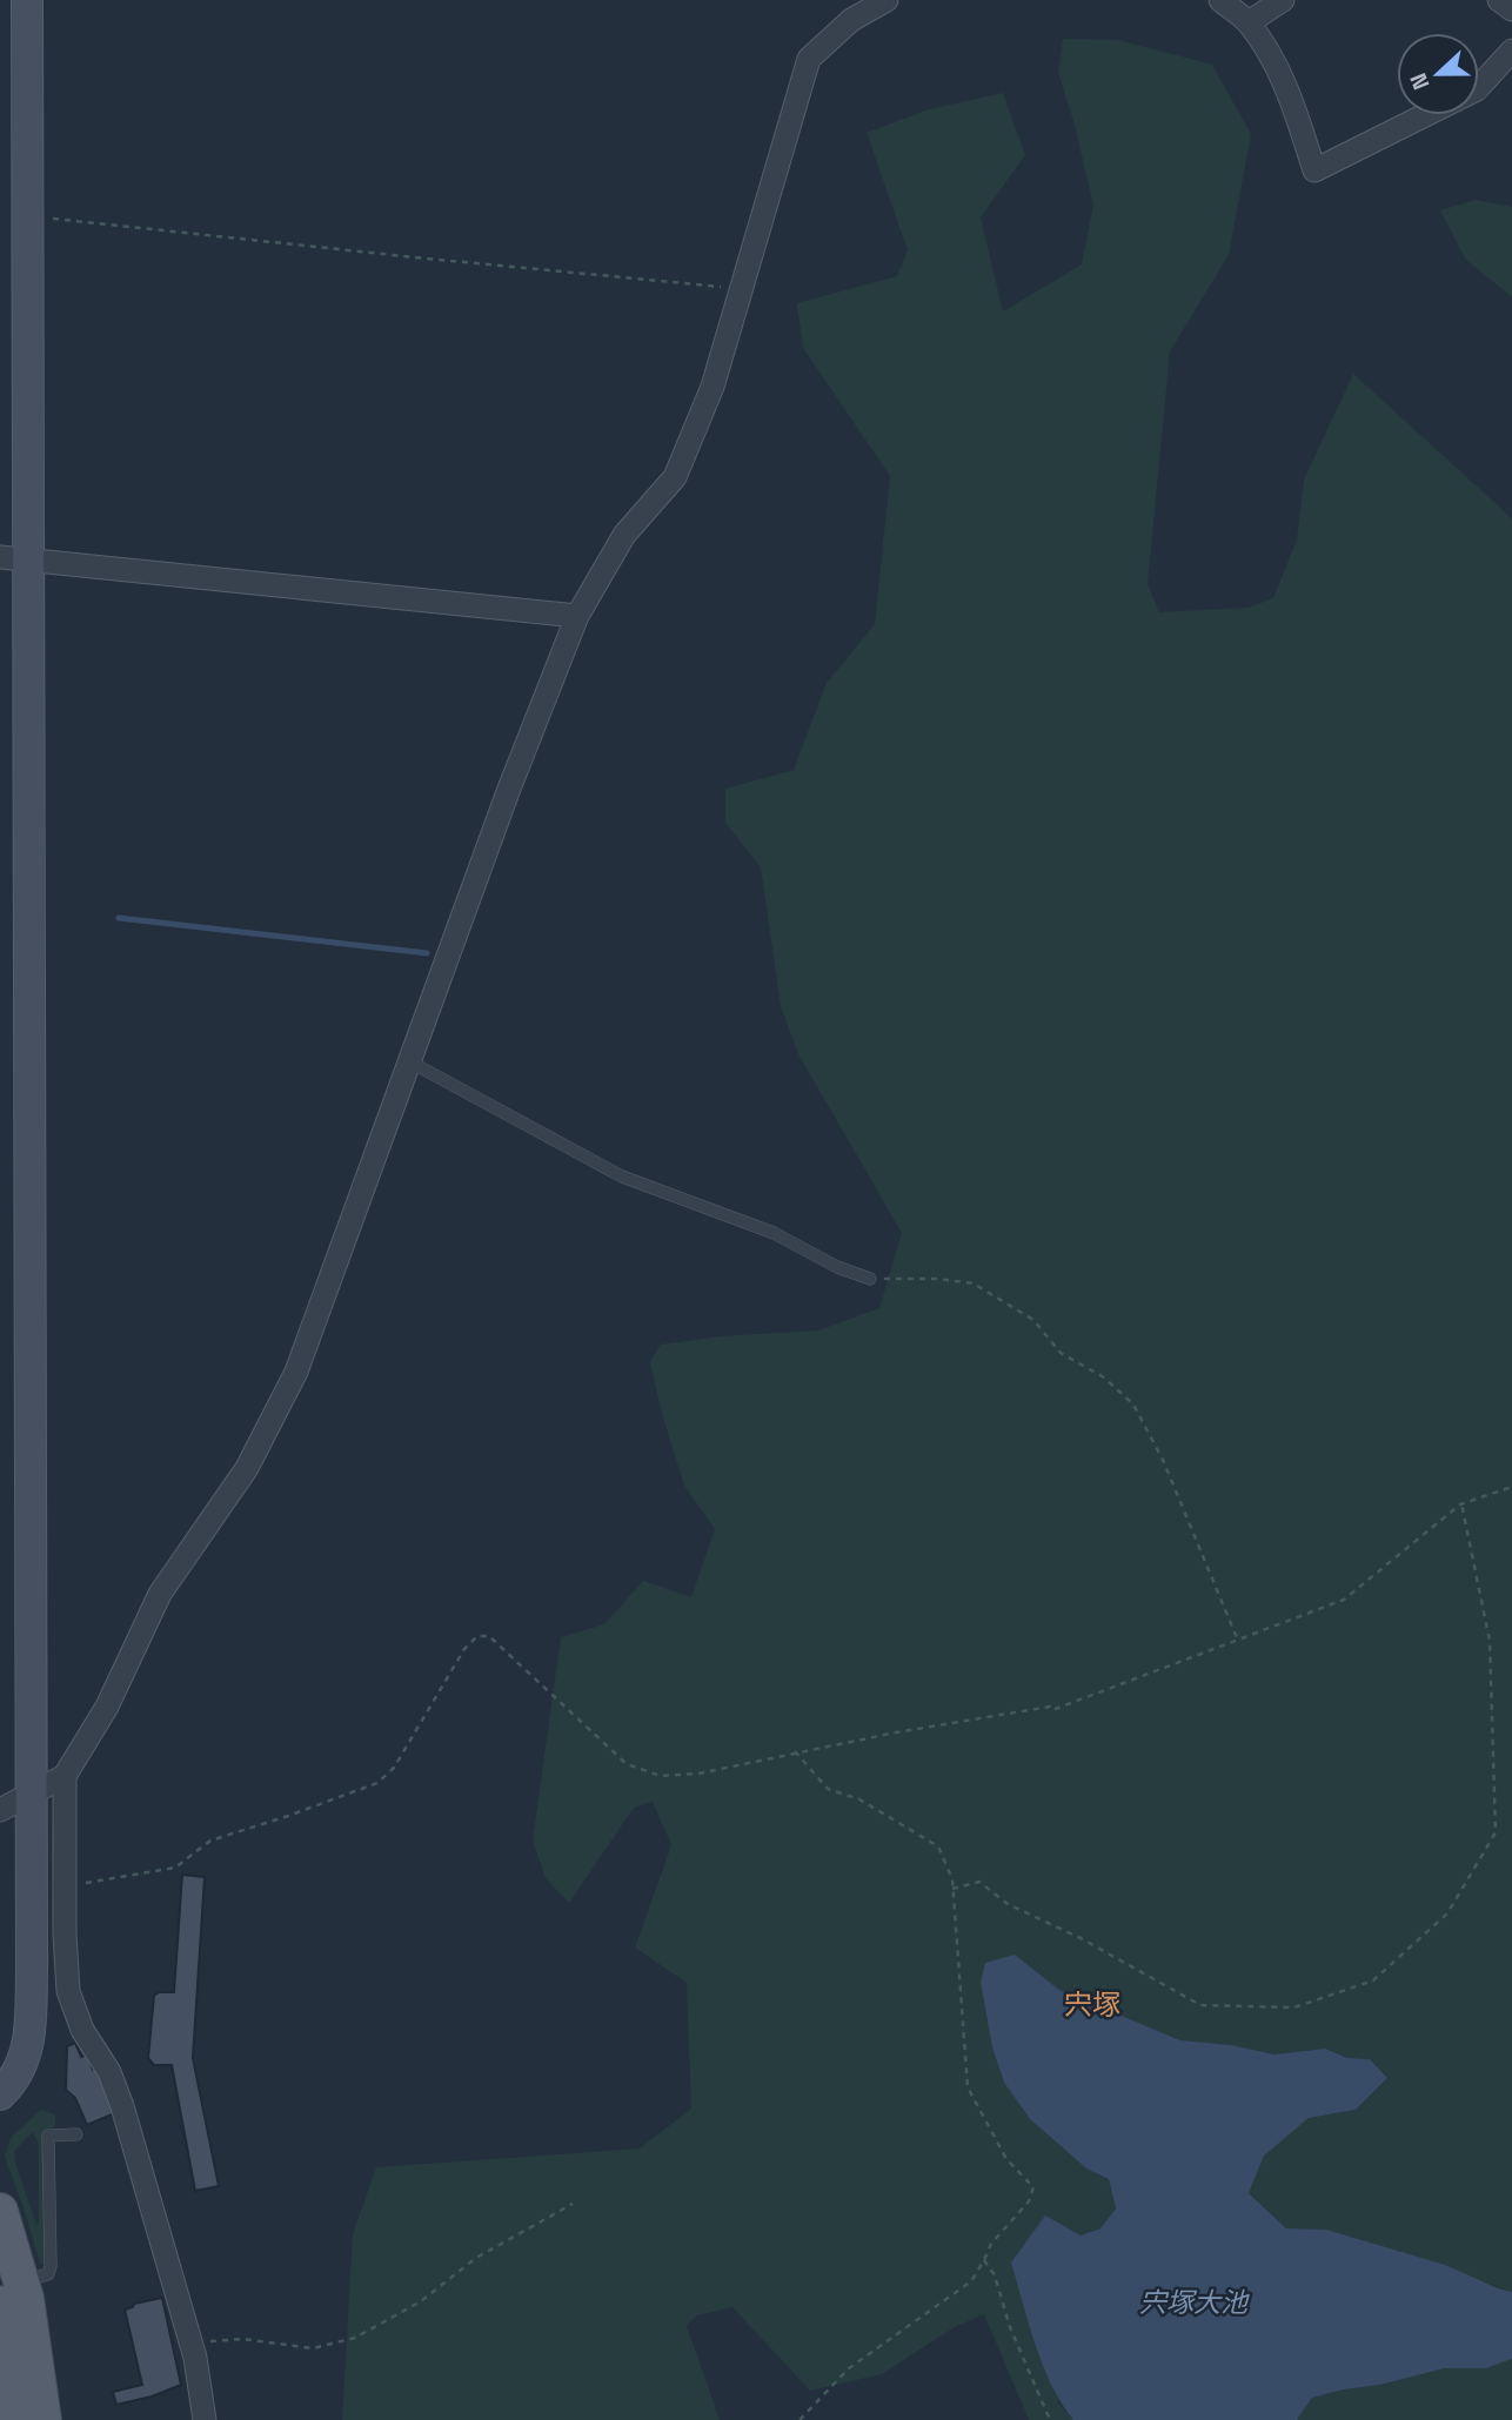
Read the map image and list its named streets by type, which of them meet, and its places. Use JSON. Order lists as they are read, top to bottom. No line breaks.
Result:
{"districts":["宍塚"],"water":["宍塚大池"],"north":"left"}
